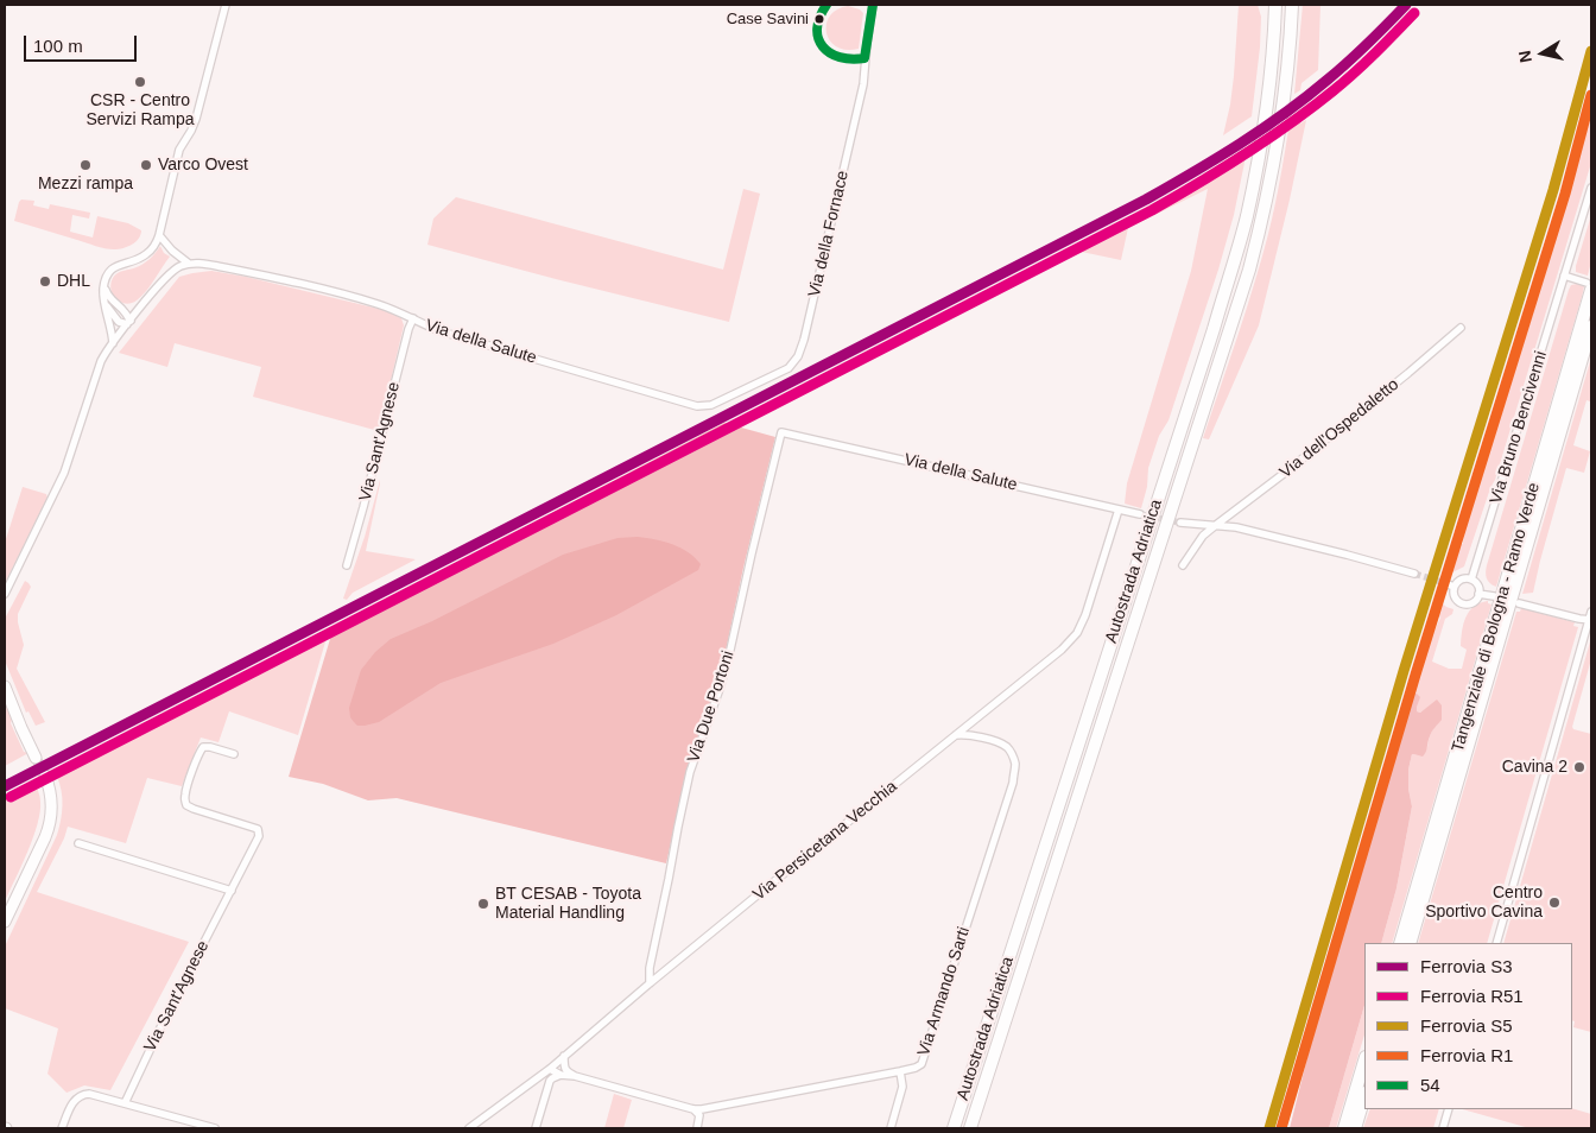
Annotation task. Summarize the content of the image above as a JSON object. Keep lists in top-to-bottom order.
{
  "streets": {
    "highway": ["Autostrada Adriatica", "Tangenziale di Bologna - Ramo Verde"],
    "street": [
      "Via della Fornace",
      "Via della Salute",
      "Via Bruno Bencivenni",
      "Via dell'Ospedaletto",
      "Via Sant'Agnese",
      "Via Due Portoni",
      "Via Persicetana Vecchia",
      "Via Armando Sarti"
    ]
  },
  "crossings": [
    ["Via della Fornace", "Via della Salute"],
    ["Via della Salute", "Via Sant'Agnese"],
    ["Via della Salute", "Via Due Portoni"],
    ["Via della Salute", "Via Persicetana Vecchia"],
    ["Via Due Portoni", "Via Persicetana Vecchia"],
    ["Via Persicetana Vecchia", "Via Armando Sarti"]
  ],
  "places": [
    "Case Savini",
    "CSR - Centro Servizi Rampa",
    "Mezzi rampa",
    "Varco Ovest",
    "DHL",
    "Cavina 2",
    "Centro Sportivo Cavina",
    "BT CESAB - Toyota Material Handling"
  ],
  "lines": [
    "rail line S3",
    "transit line 54",
    "rail line R51",
    "rail line S5",
    "rail line R1"
  ],
  "legend": [
    "Ferrovia S3",
    "Ferrovia R51",
    "Ferrovia S5",
    "Ferrovia R1",
    "54"
  ],
  "scale_bar": "100 m",
  "north": "left"
}
